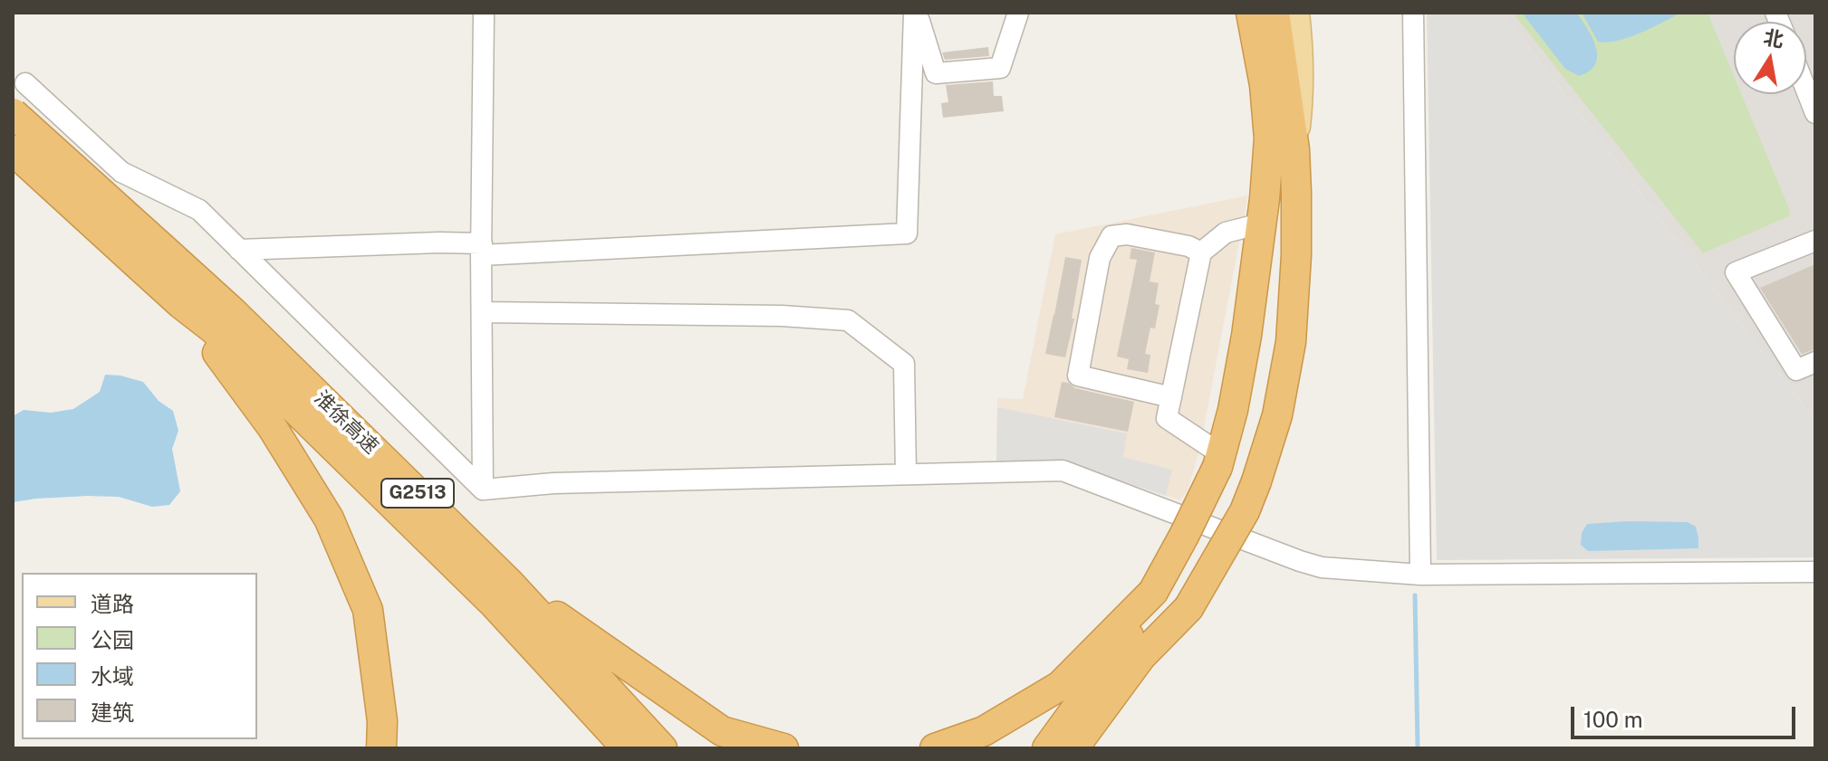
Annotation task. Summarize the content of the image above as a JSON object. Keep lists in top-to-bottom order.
{
  "streets": {
    "highway": ["淮徐高速", "G2513"]
  },
  "legend": [
    "道路",
    "公园",
    "水域",
    "建筑"
  ],
  "scale_bar": "100 m",
  "north": "top"
}
